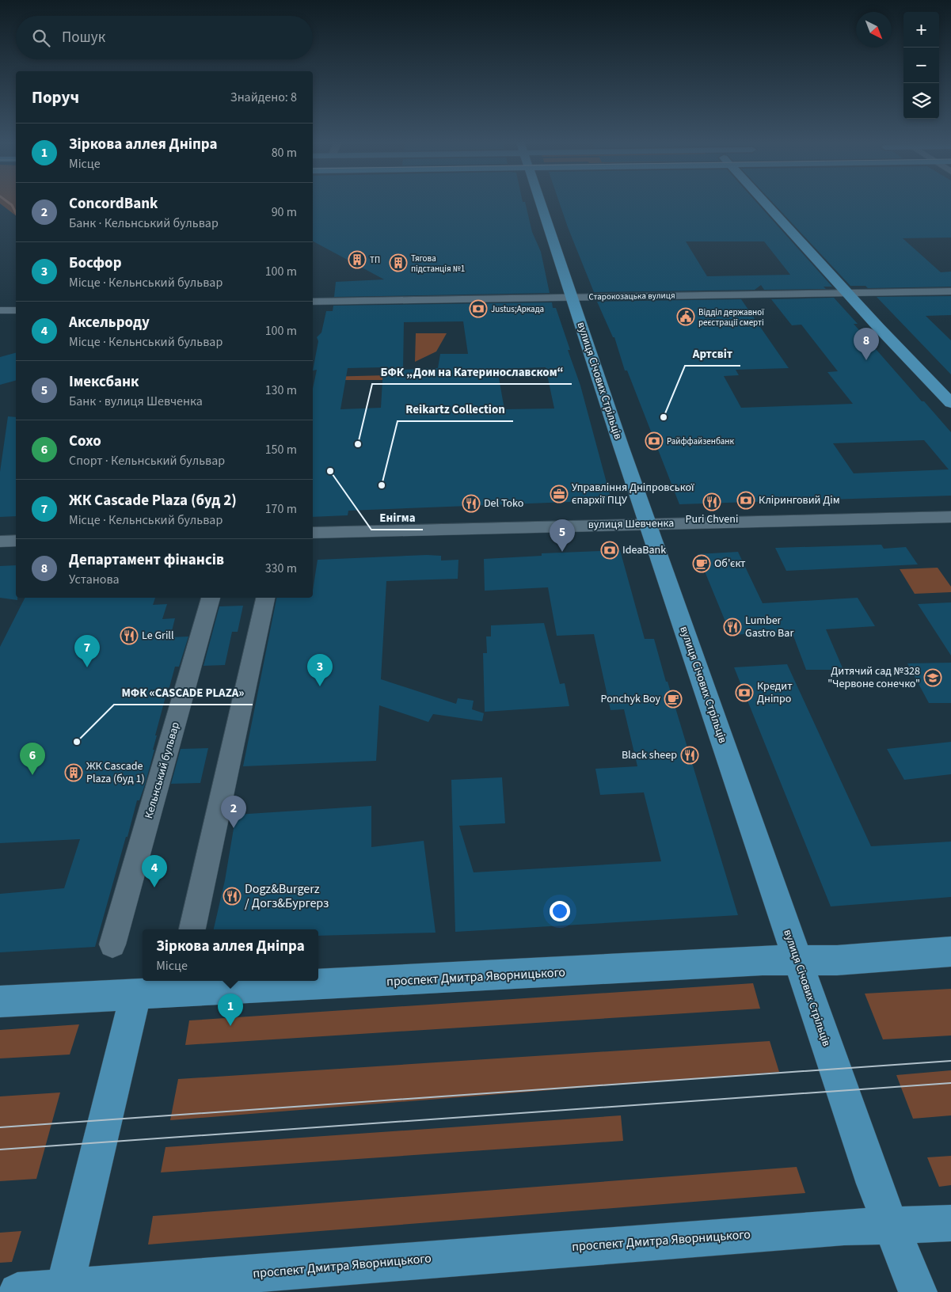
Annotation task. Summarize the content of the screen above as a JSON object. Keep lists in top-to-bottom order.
{
  "streets": {
    "main road": ["вулиця Січових Стрільців", "проспект Дмитра Яворницького"],
    "street": ["Старокозацька вулиця", "вулиця Шевченка", "Кельнський бульвар"]
  },
  "crossings": [
    ["Старокозацька вулиця", "вулиця Січових Стрільців"],
    ["вулиця Січових Стрільців", "вулиця Шевченка"],
    ["вулиця Січових Стрільців", "проспект Дмитра Яворницького"]
  ],
  "places": {
    "building": ["ТП", "Тягова підстанція №1", "ЖК Cascade Plaza (буд 1)"],
    "bank": [
      "Justus;Аркада",
      "Райффайзенбанк",
      "Кліринговий Дім",
      "IdeaBank",
      "Кредит Дніпро"
    ],
    "public building": ["Відділ державної реєстрації смерті"],
    "other": [
      "Артсвіт",
      "БФК „Дом на Катеринославском“",
      "Енігма",
      "Reikartz Collection",
      "МФК «CASCADE PLAZA»"
    ],
    "office": ["Управління Дніпровської єпархії ПЦУ"],
    "restaurant": [
      "Puri Chveni",
      "Del Toko",
      "Lumber Gastro Bar",
      "Le Grill",
      "Black sheep",
      "Dogz&Burgerz / Догз&Бургерз"
    ],
    "cafe": ["Об'єкт", "Ponchyk Boy"],
    "school or university": ["Дитячий сад №328 \"Червоне сонечко\""]
  },
  "north": "bottom right",
  "page": {
    "map_buttons": ["+", "−"],
    "search": "Пошук",
    "heading": ["Поруч", "Знайдено: 8"],
    "list": [
      {
        "mark": "1",
        "name": "Зіркова аллея Дніпра",
        "note": "Місце",
        "value": "80 m"
      },
      {
        "mark": "2",
        "name": "ConcordBank",
        "note": "Банк · Кельнський бульвар",
        "value": "90 m"
      },
      {
        "mark": "3",
        "name": "Босфор",
        "note": "Місце · Кельнський бульвар",
        "value": "100 m"
      },
      {
        "mark": "4",
        "name": "Аксельроду",
        "note": "Місце · Кельнський бульвар",
        "value": "100 m"
      },
      {
        "mark": "5",
        "name": "Імексбанк",
        "note": "Банк · вулиця Шевченка",
        "value": "130 m"
      },
      {
        "mark": "6",
        "name": "Сохо",
        "note": "Спорт · Кельнський бульвар",
        "value": "150 m"
      },
      {
        "mark": "7",
        "name": "ЖК Cascade Plaza (буд 2)",
        "note": "Місце · Кельнський бульвар",
        "value": "170 m"
      },
      {
        "mark": "8",
        "name": "Департамент фінансів",
        "note": "Установа",
        "value": "330 m"
      }
    ],
    "pins": [
      "8",
      "5",
      "7",
      "3",
      "6",
      "2",
      "4",
      "1"
    ],
    "popup": ["Зіркова аллея Дніпра", "Місце"]
  }
}
